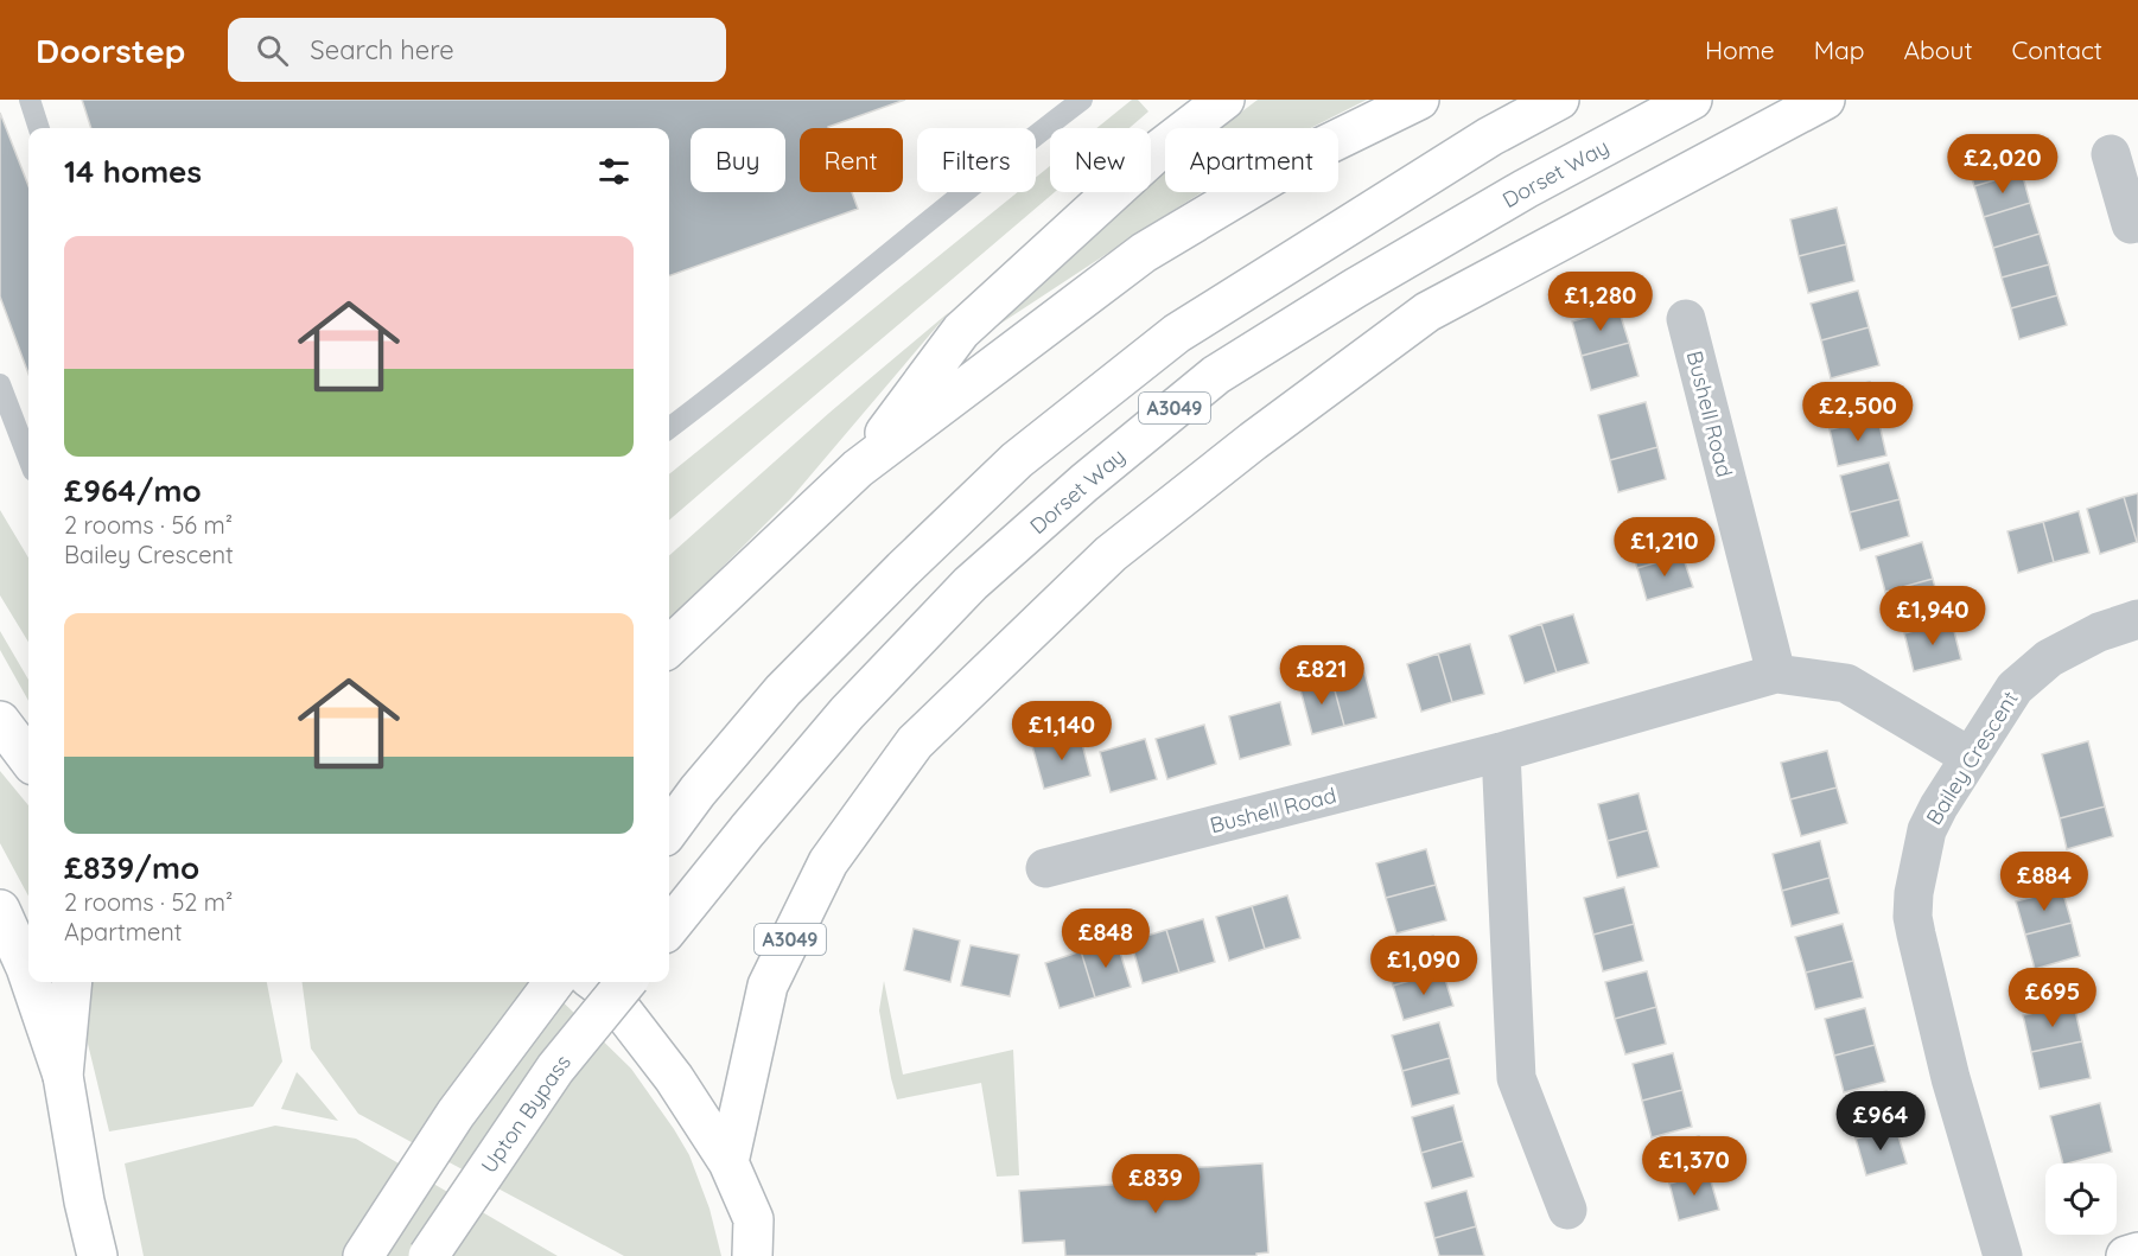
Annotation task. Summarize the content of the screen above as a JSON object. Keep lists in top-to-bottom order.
{
  "streets": {
    "main road": ["Dorset Way", "A3049", "Upton Bypass"],
    "street": ["Bushell Road", "Bailey Crescent"]
  },
  "crossings": [
    ["Bushell Road", "Bailey Crescent"]
  ],
  "page": {
    "header": "Doorstep",
    "search": "Search here",
    "nav": [
      "Home",
      "Map",
      "About",
      "Contact"
    ],
    "chip": [
      "Buy",
      "Rent",
      "Filters",
      "New",
      "Apartment"
    ],
    "heading": "14 homes",
    "price": [
      "£2,020",
      "£1,280",
      "£2,500",
      "£1,210",
      "£1,940",
      "£821",
      "£1,140",
      "£884",
      "£848",
      "£1,090",
      "£695",
      "£964",
      "£1,370",
      "£839"
    ],
    "list": [
      {
        "name": "£964/mo",
        "note": "2 rooms · 56 m² · Bailey Crescent"
      },
      {
        "name": "£839/mo",
        "note": "2 rooms · 52 m² · Apartment"
      }
    ]
  }
}
